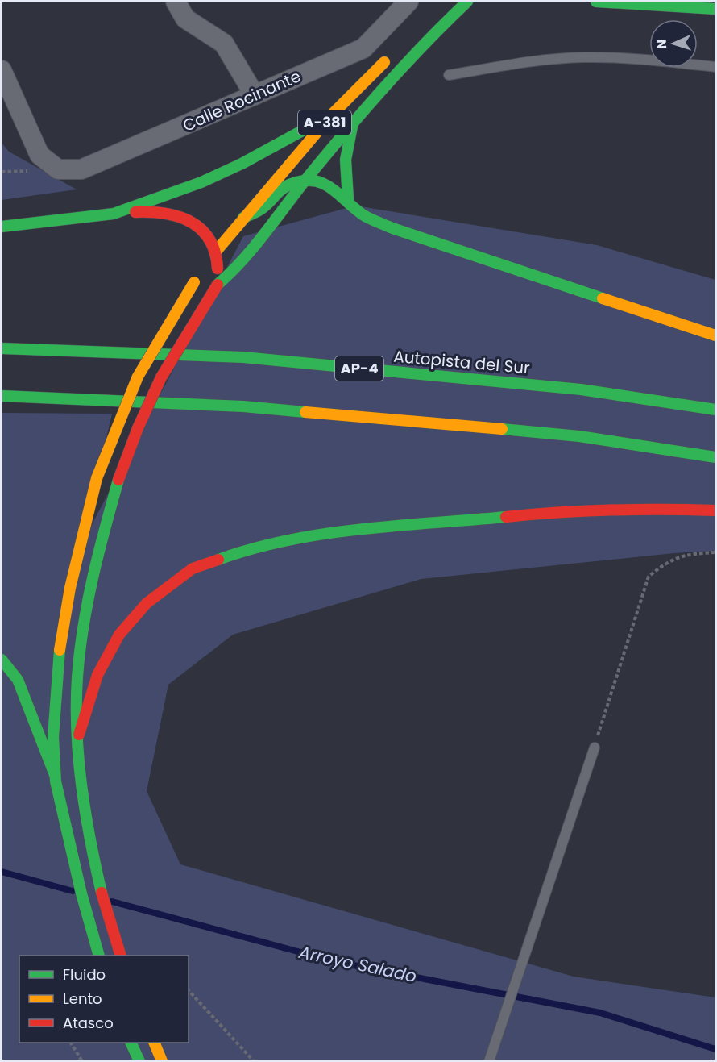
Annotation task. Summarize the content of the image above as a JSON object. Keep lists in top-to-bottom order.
{
  "streets": {
    "main road": ["A-381", "Autopista del Sur", "AP-4"],
    "street": ["Calle Rocinante"]
  },
  "water": ["Arroyo Salado"],
  "legend": ["Fluido", "Lento", "Atasco"],
  "north": "left"
}
